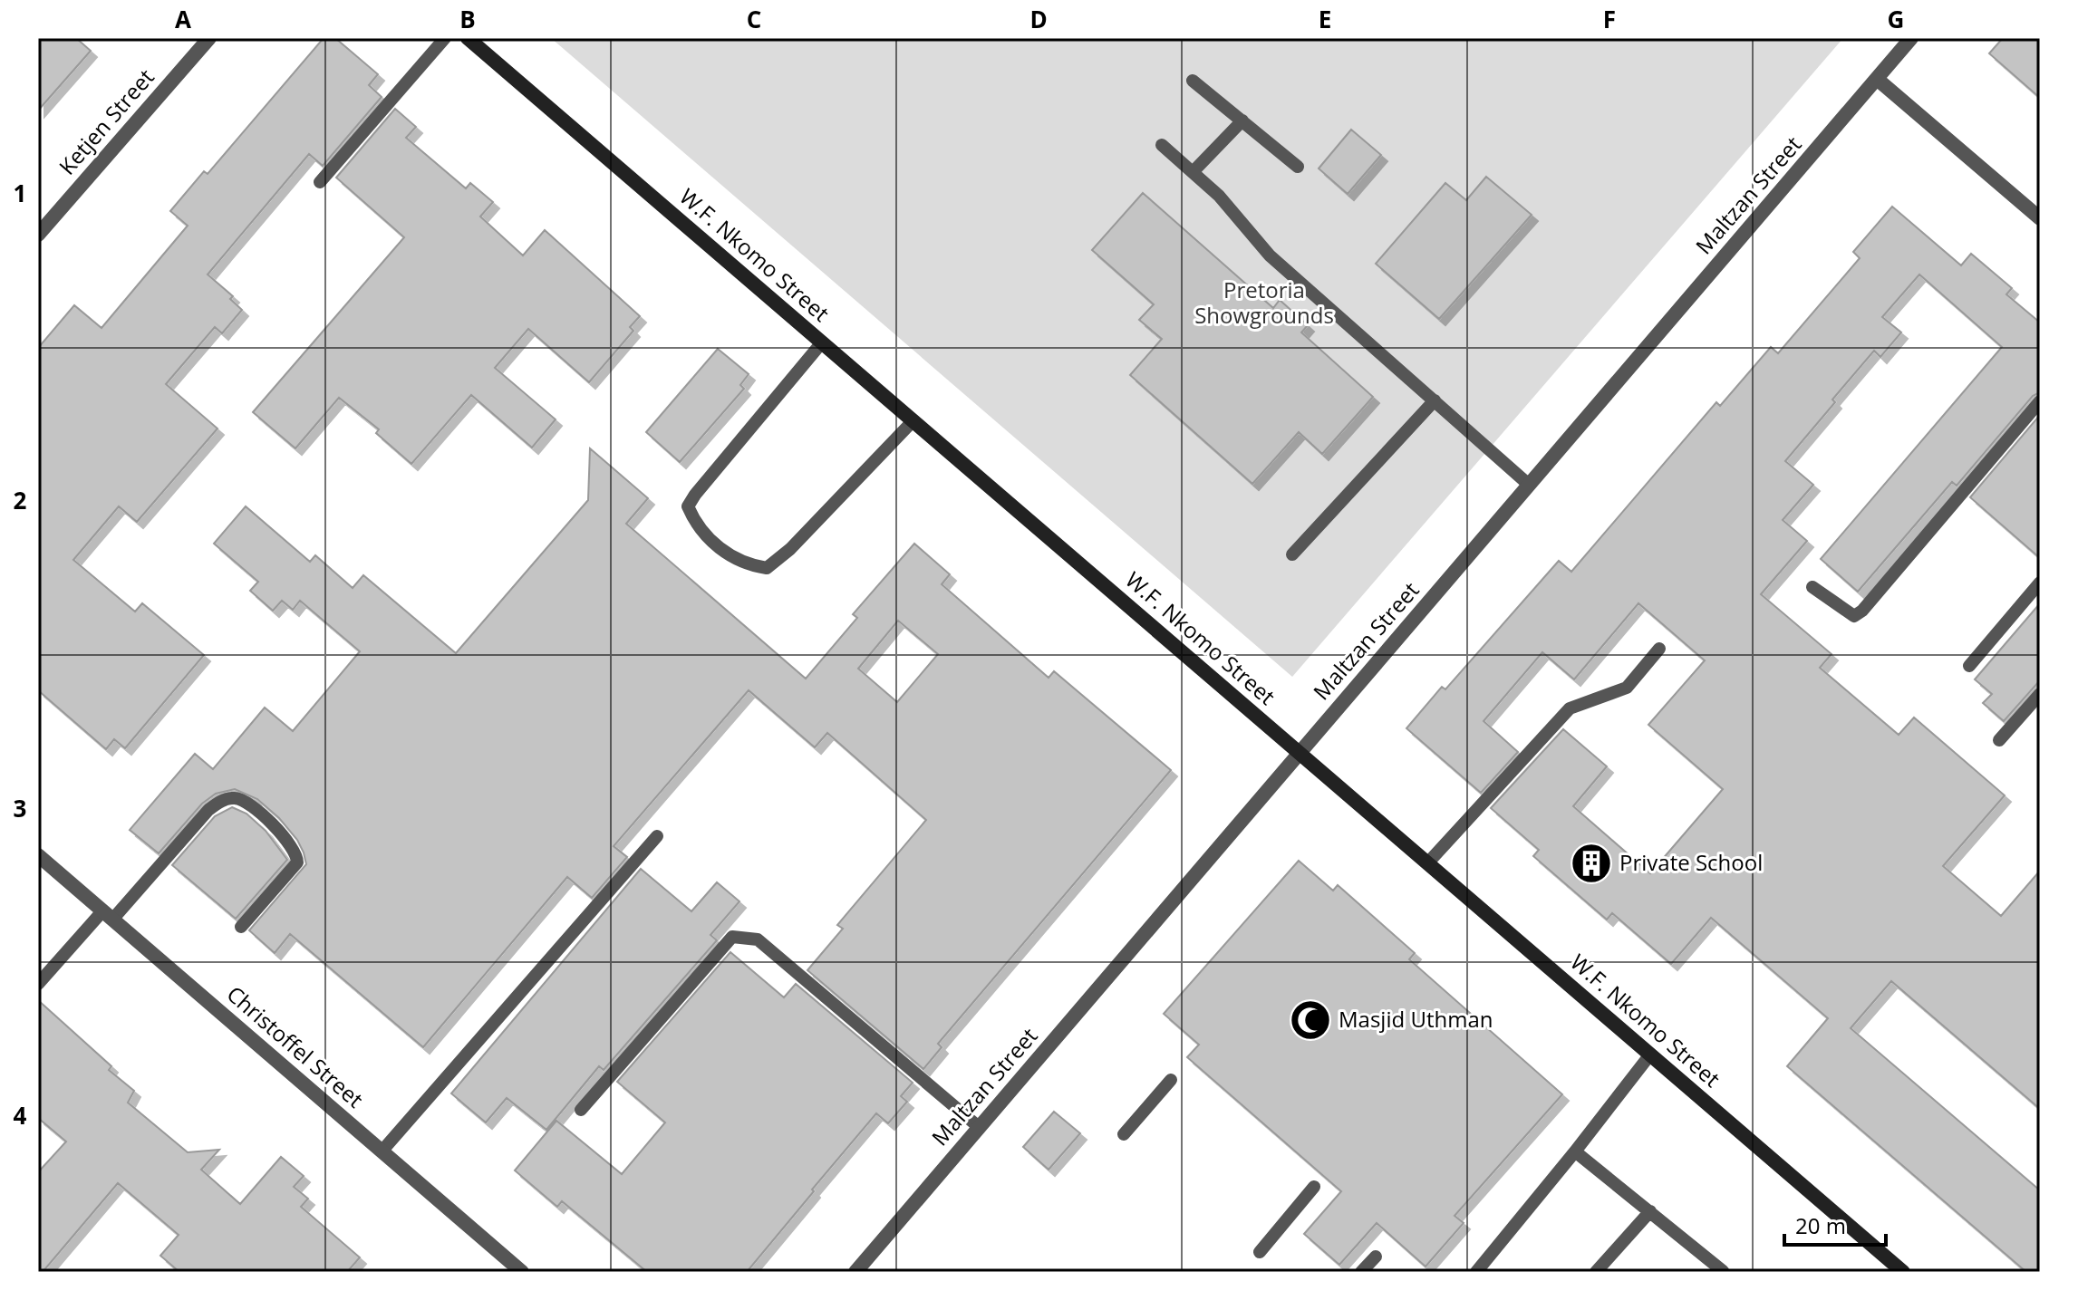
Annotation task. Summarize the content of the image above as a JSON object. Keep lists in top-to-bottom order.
{
  "streets": {
    "main road": ["W.F. Nkomo Street"],
    "street": ["Ketjen Street", "Maltzan Street", "Christoffel Street"]
  },
  "crossings": [
    ["Maltzan Street", "W.F. Nkomo Street"]
  ],
  "parks": ["Pretoria Showgrounds"],
  "places": {
    "building": ["Private School"],
    "mosque": ["Masjid Uthman"]
  },
  "scale_bar": "20 m",
  "grid": {
    "columns": [
      "A",
      "B",
      "C",
      "D",
      "E",
      "F",
      "G"
    ],
    "rows": [
      "1",
      "2",
      "3",
      "4"
    ]
  }
}
